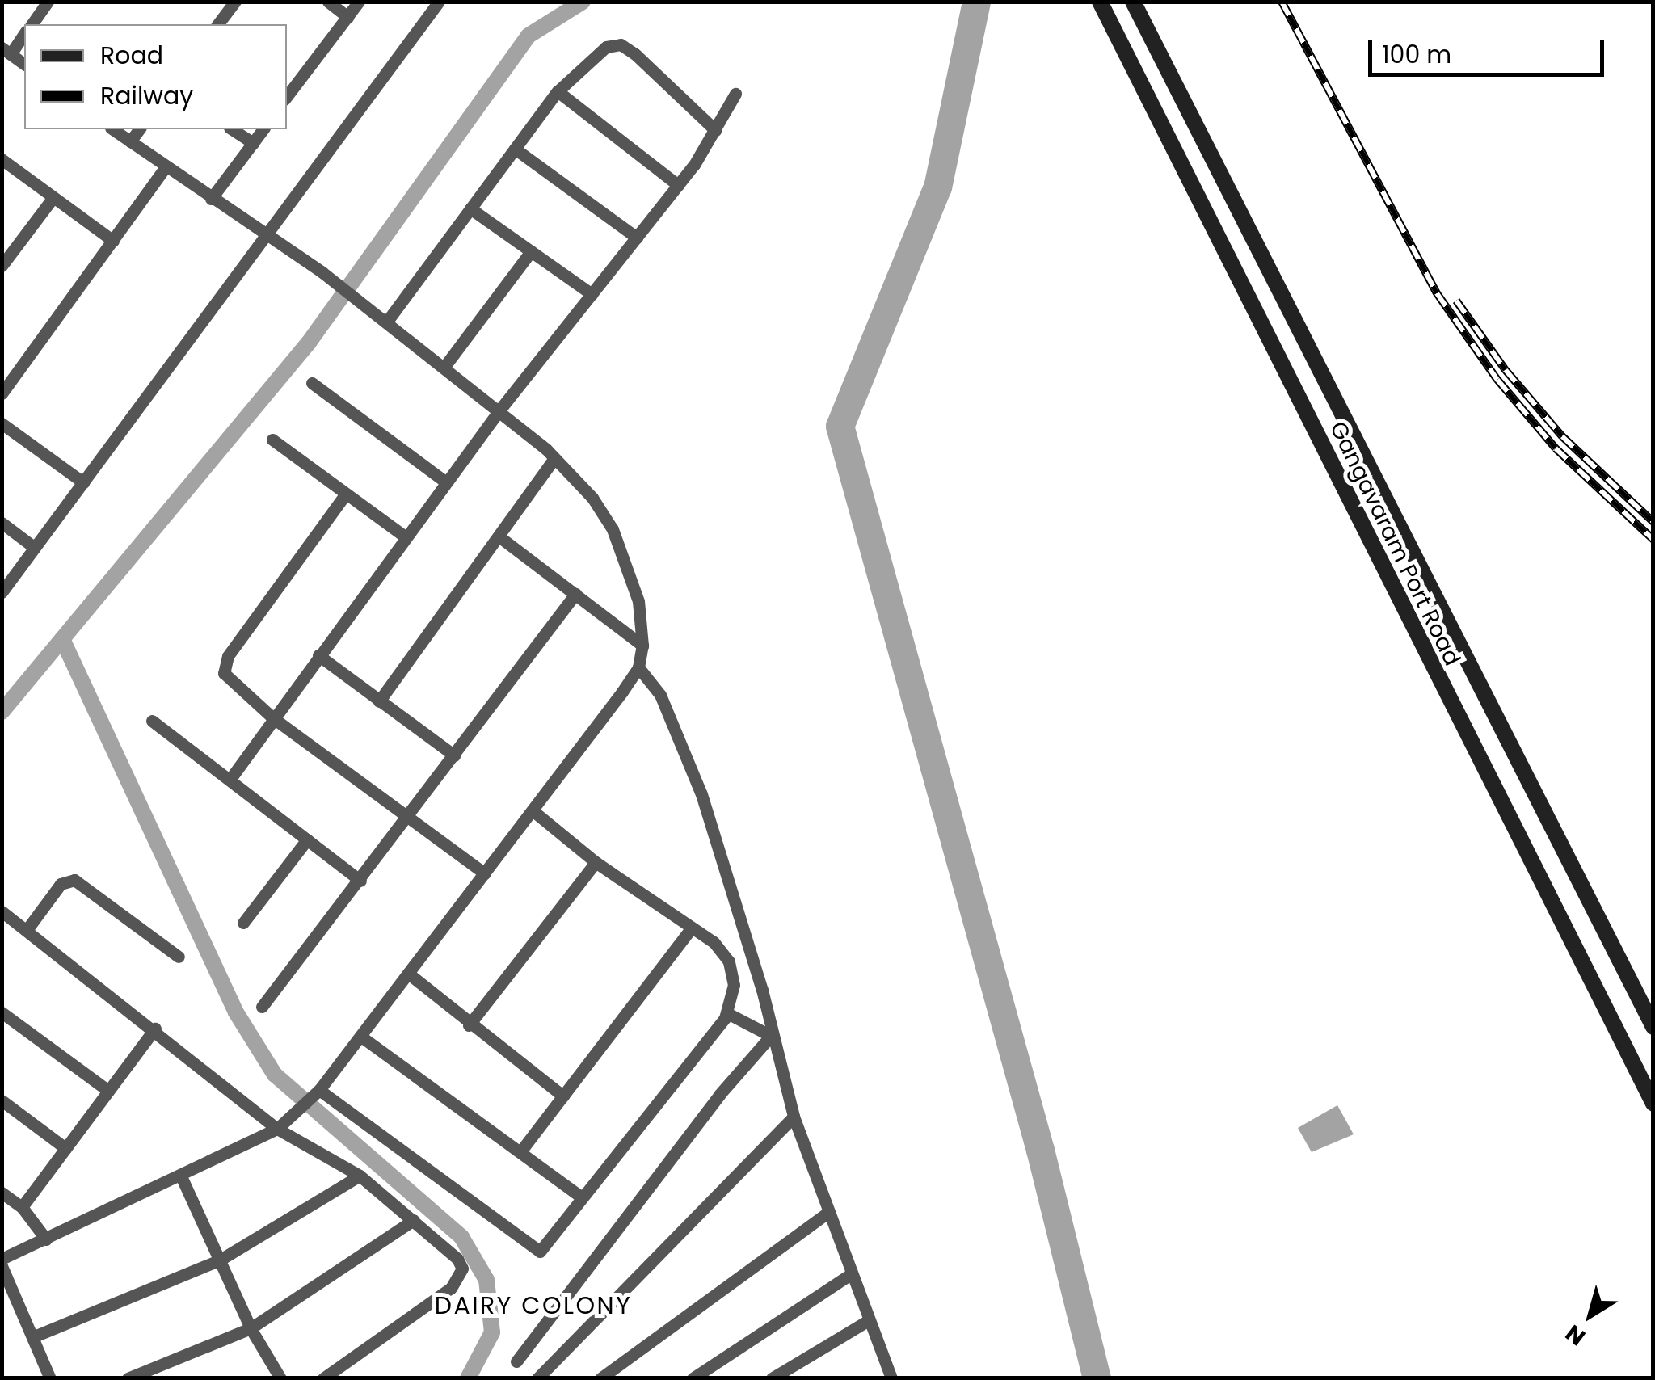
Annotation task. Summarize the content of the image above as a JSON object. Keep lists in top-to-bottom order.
{
  "streets": {
    "street": ["Gangavaram Port Road"]
  },
  "districts": ["DAIRY COLONY"],
  "legend": ["Road", "Railway"],
  "scale_bar": "100 m",
  "north": "bottom left"
}
